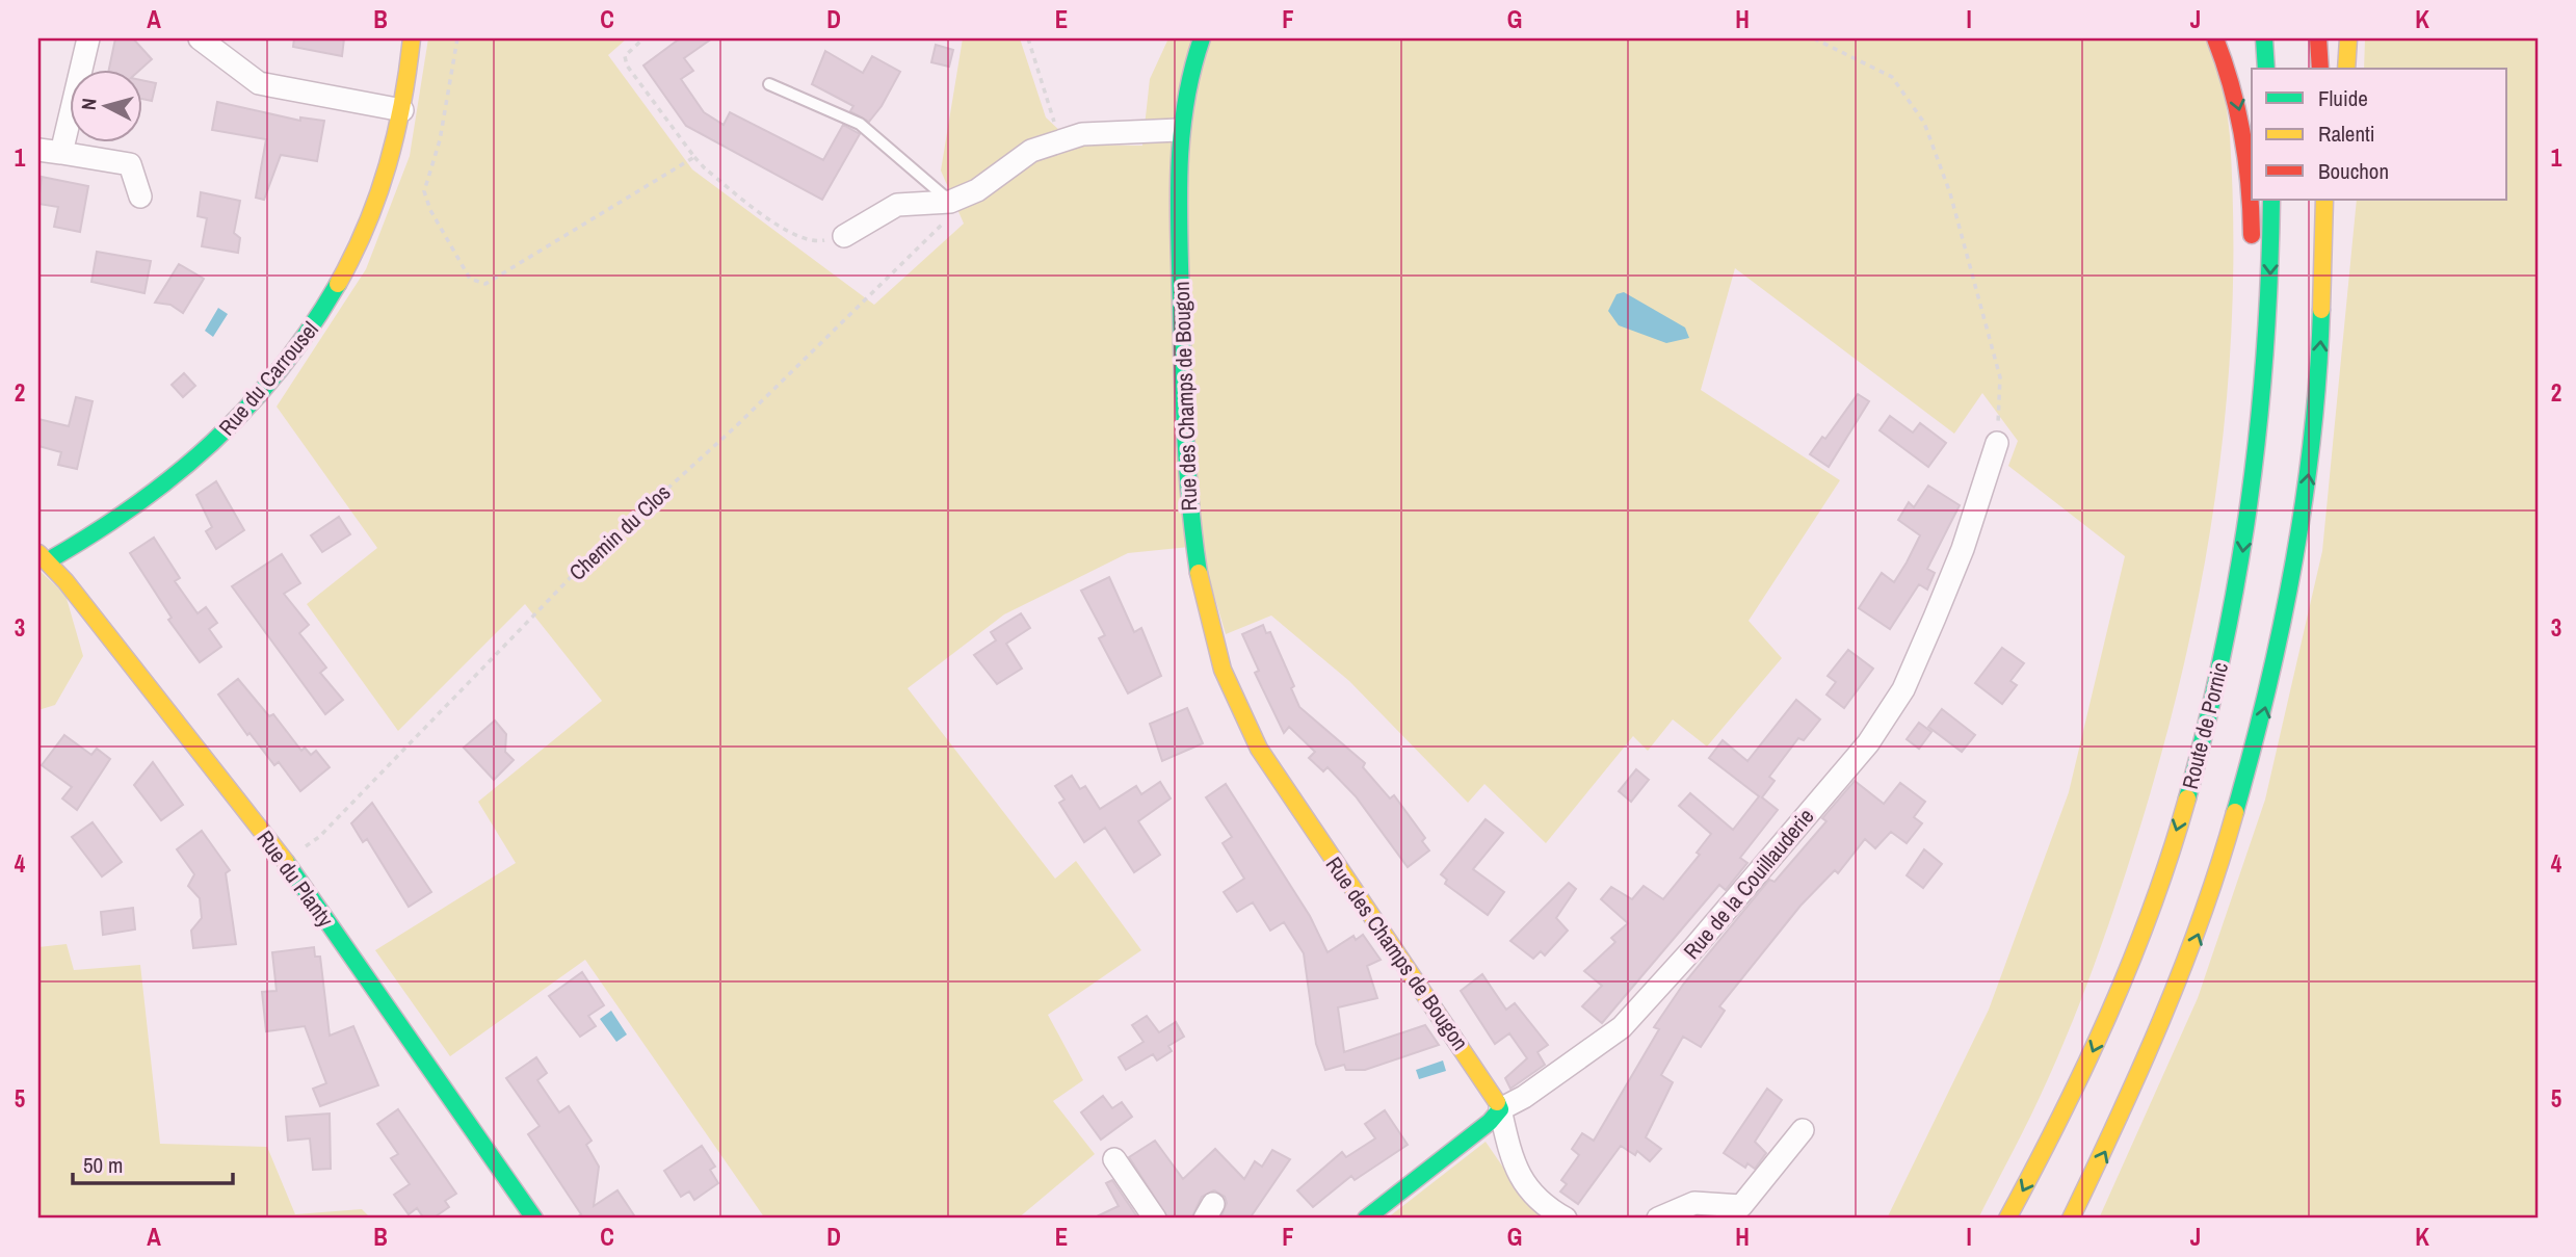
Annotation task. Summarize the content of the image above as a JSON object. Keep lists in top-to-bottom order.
{
  "streets": {
    "main road": [
      "Rue du Carrousel",
      "Rue des Champs de Bougon",
      "Route de Pornic",
      "Rue du Planty",
      "Rue de la Couillauderie"
    ],
    "path": ["Chemin du Clos"]
  },
  "crossings": [
    ["Rue du Carrousel", "Rue du Planty"],
    ["Rue des Champs de Bougon", "Rue de la Couillauderie"],
    ["Chemin du Clos", "Rue du Planty"]
  ],
  "legend": ["Fluide", "Ralenti", "Bouchon"],
  "scale_bar": "50 m",
  "north": "left",
  "grid": {
    "columns": [
      "A",
      "B",
      "C",
      "D",
      "E",
      "F",
      "G",
      "H",
      "I",
      "J",
      "K"
    ],
    "rows": [
      "1",
      "2",
      "3",
      "4",
      "5"
    ]
  }
}
